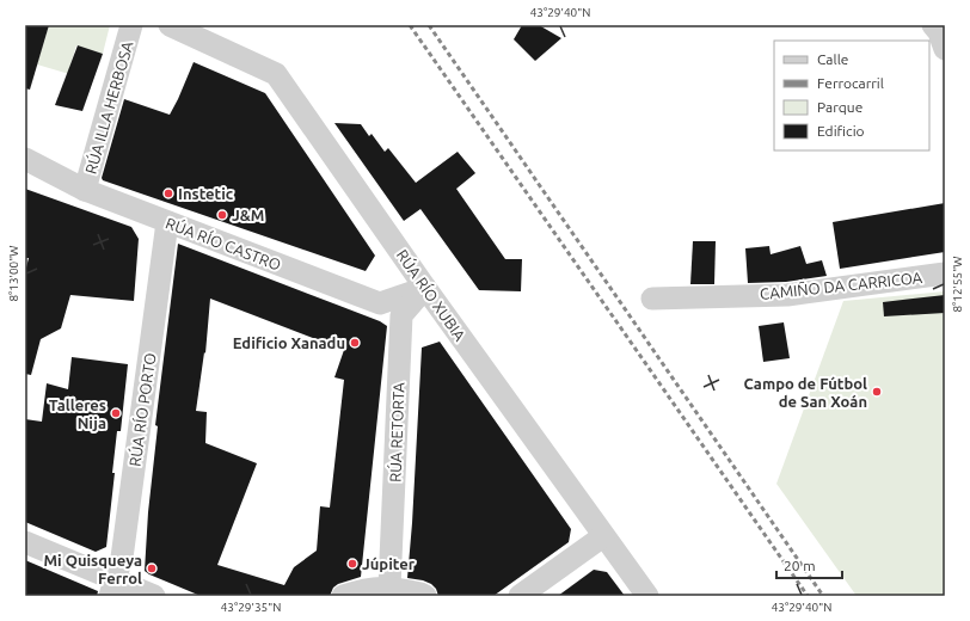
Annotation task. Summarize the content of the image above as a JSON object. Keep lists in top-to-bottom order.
{
  "streets": {
    "street": [
      "RÚA ILLA HERBOSA",
      "RÚA RÍO CASTRO",
      "CAMIÑO DA CARRICOA",
      "RÚA RÍO XUBIA",
      "RÚA RÍO PORTO",
      "RÚA RETORTA"
    ]
  },
  "crossings": [
    ["RÚA ILLA HERBOSA", "RÚA RÍO CASTRO"],
    ["RÚA RÍO CASTRO", "RÚA RÍO XUBIA"],
    ["RÚA RÍO CASTRO", "RÚA RÍO PORTO"],
    ["RÚA RÍO CASTRO", "RÚA RETORTA"],
    ["RÚA RÍO XUBIA", "RÚA RETORTA"]
  ],
  "places": [
    "Instetic",
    "J&M",
    "Edificio Xanadu",
    "Campo de Fútbol de San Xoán",
    "Talleres Nija",
    "Júpiter",
    "Mi Quisqueya Ferrol"
  ],
  "legend": [
    "Calle",
    "Ferrocarril",
    "Parque",
    "Edificio"
  ],
  "scale_bar": "20 m",
  "coordinates": [
    "43°29'40\"N",
    "8°13'00\"W",
    "8°12'55\"W",
    "43°29'35\"N"
  ]
}
